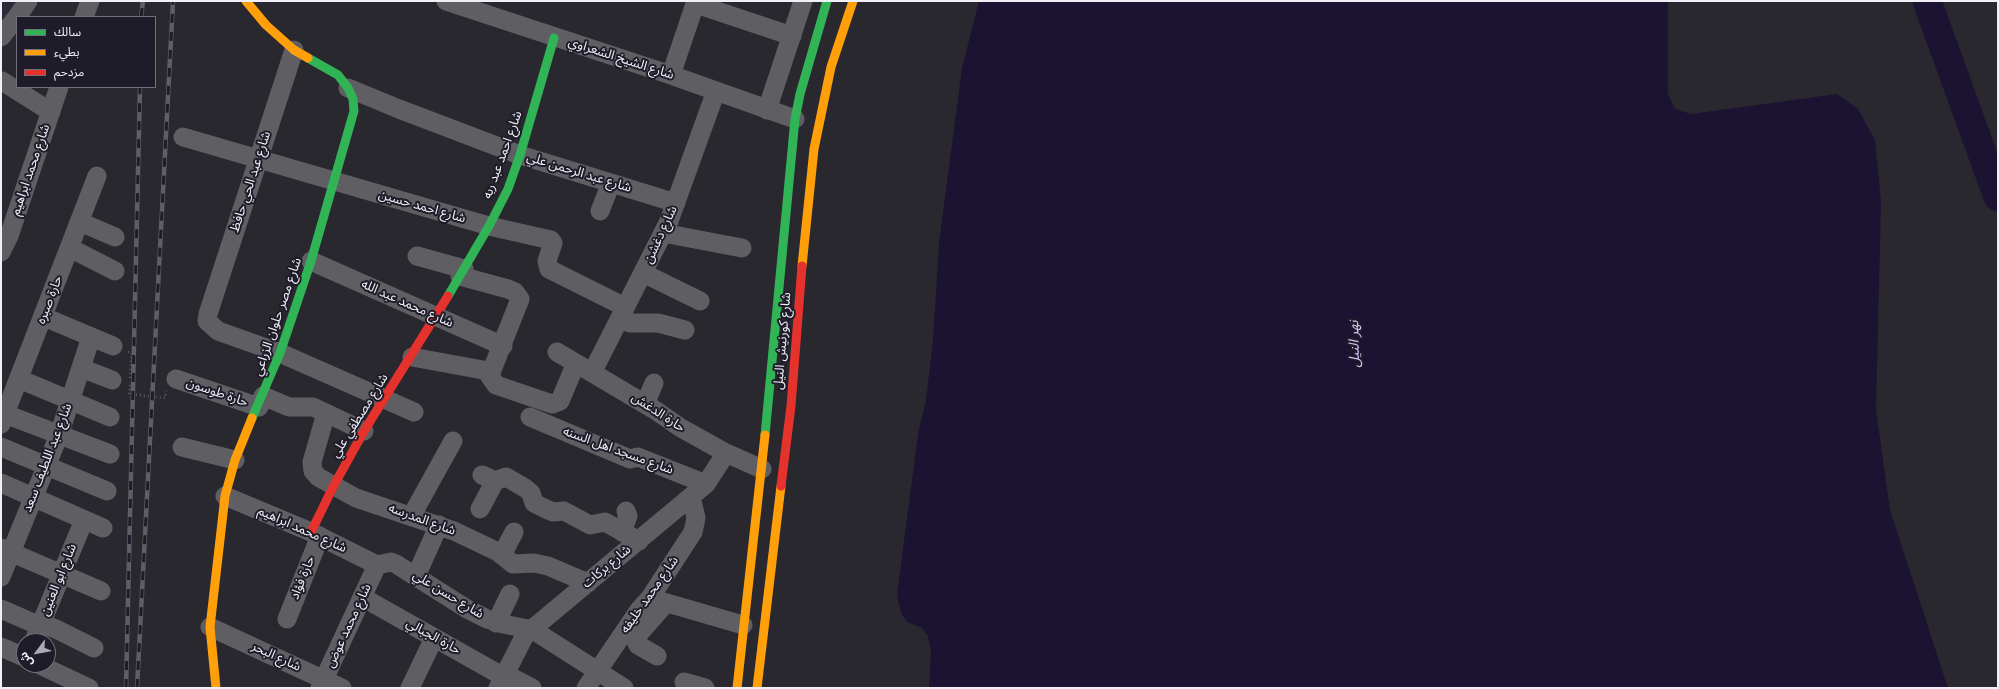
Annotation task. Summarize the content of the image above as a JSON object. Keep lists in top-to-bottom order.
{
  "streets": {
    "main road": [
      "شارع احمد عبد ربه",
      "شارع مصر حلوان الزراعي",
      "شارع كورنيش النيل",
      "شارع مصطفي علي"
    ],
    "street": [
      "شارع الشيخ الشعراوي",
      "شارع محمد ابراهيم",
      "شارع عبد الرحمن علي",
      "شارع عبد الحي حافظ",
      "شارع احمد حسين",
      "شارع دغشن",
      "حارة صبره",
      "شارع محمد عبد الله",
      "حارة طوسون",
      "حارة الدغش",
      "شارع مسجد اهل السنه",
      "شارع عبد اللطيف سعد",
      "شارع المدرسه",
      "شارع بركات",
      "حارة فؤاد",
      "شارع ابو العنين",
      "شارع حسن علي",
      "شارع محمد خليفه",
      "شارع محمد عوض",
      "حارة الجبالي",
      "شارع البحر"
    ]
  },
  "crossings": [
    ["شارع الشيخ الشعراوي", "شارع احمد عبد ربه"],
    ["شارع الشيخ الشعراوي", "شارع دغشن"],
    ["شارع الشيخ الشعراوي", "شارع كورنيش النيل"],
    ["شارع احمد عبد ربه", "شارع عبد الرحمن علي"],
    ["شارع احمد عبد ربه", "شارع احمد حسين"],
    ["شارع احمد عبد ربه", "شارع محمد عبد الله"],
    ["شارع احمد عبد ربه", "شارع مصطفي علي"],
    ["شارع محمد ابراهيم", "شارع مصر حلوان الزراعي"],
    ["شارع محمد ابراهيم", "شارع مصطفي علي"],
    ["شارع محمد ابراهيم", "حارة فؤاد"],
    ["شارع محمد ابراهيم", "شارع حسن علي"],
    ["شارع محمد ابراهيم", "شارع محمد عوض"],
    ["شارع عبد الرحمن علي", "شارع دغشن"],
    ["شارع عبد الرحمن علي", "شارع مصر حلوان الزراعي"],
    ["شارع عبد الحي حافظ", "شارع احمد حسين"],
    ["شارع عبد الحي حافظ", "شارع مصر حلوان الزراعي"],
    ["شارع احمد حسين", "شارع دغشن"],
    ["شارع احمد حسين", "شارع مصر حلوان الزراعي"],
    ["شارع دغشن", "حارة الدغش"],
    ["شارع محمد عبد الله", "شارع مصر حلوان الزراعي"],
    ["شارع محمد عبد الله", "شارع مصطفي علي"],
    ["شارع مصر حلوان الزراعي", "حارة طوسون"],
    ["شارع مصر حلوان الزراعي", "شارع البحر"],
    ["شارع كورنيش النيل", "حارة الدغش"],
    ["حارة طوسون", "شارع مصطفي علي"],
    ["حارة طوسون", "شارع المدرسه"],
    ["حارة الدغش", "شارع بركات"],
    ["شارع مصطفي علي", "شارع المدرسه"],
    ["شارع مصطفي علي", "حارة فؤاد"],
    ["شارع مسجد اهل السنه", "شارع بركات"],
    ["شارع المدرسه", "شارع بركات"],
    ["شارع بركات", "شارع حسن علي"],
    ["شارع بركات", "شارع محمد خليفه"],
    ["شارع بركات", "حارة الجبالي"],
    ["شارع حسن علي", "شارع محمد خليفه"],
    ["شارع حسن علي", "شارع محمد عوض"],
    ["شارع محمد عوض", "حارة الجبالي"],
    ["شارع محمد عوض", "شارع البحر"]
  ],
  "water": ["نهر النيل"],
  "legend": ["سالك", "بطيء", "مزدحم"],
  "north": "bottom left"
}
